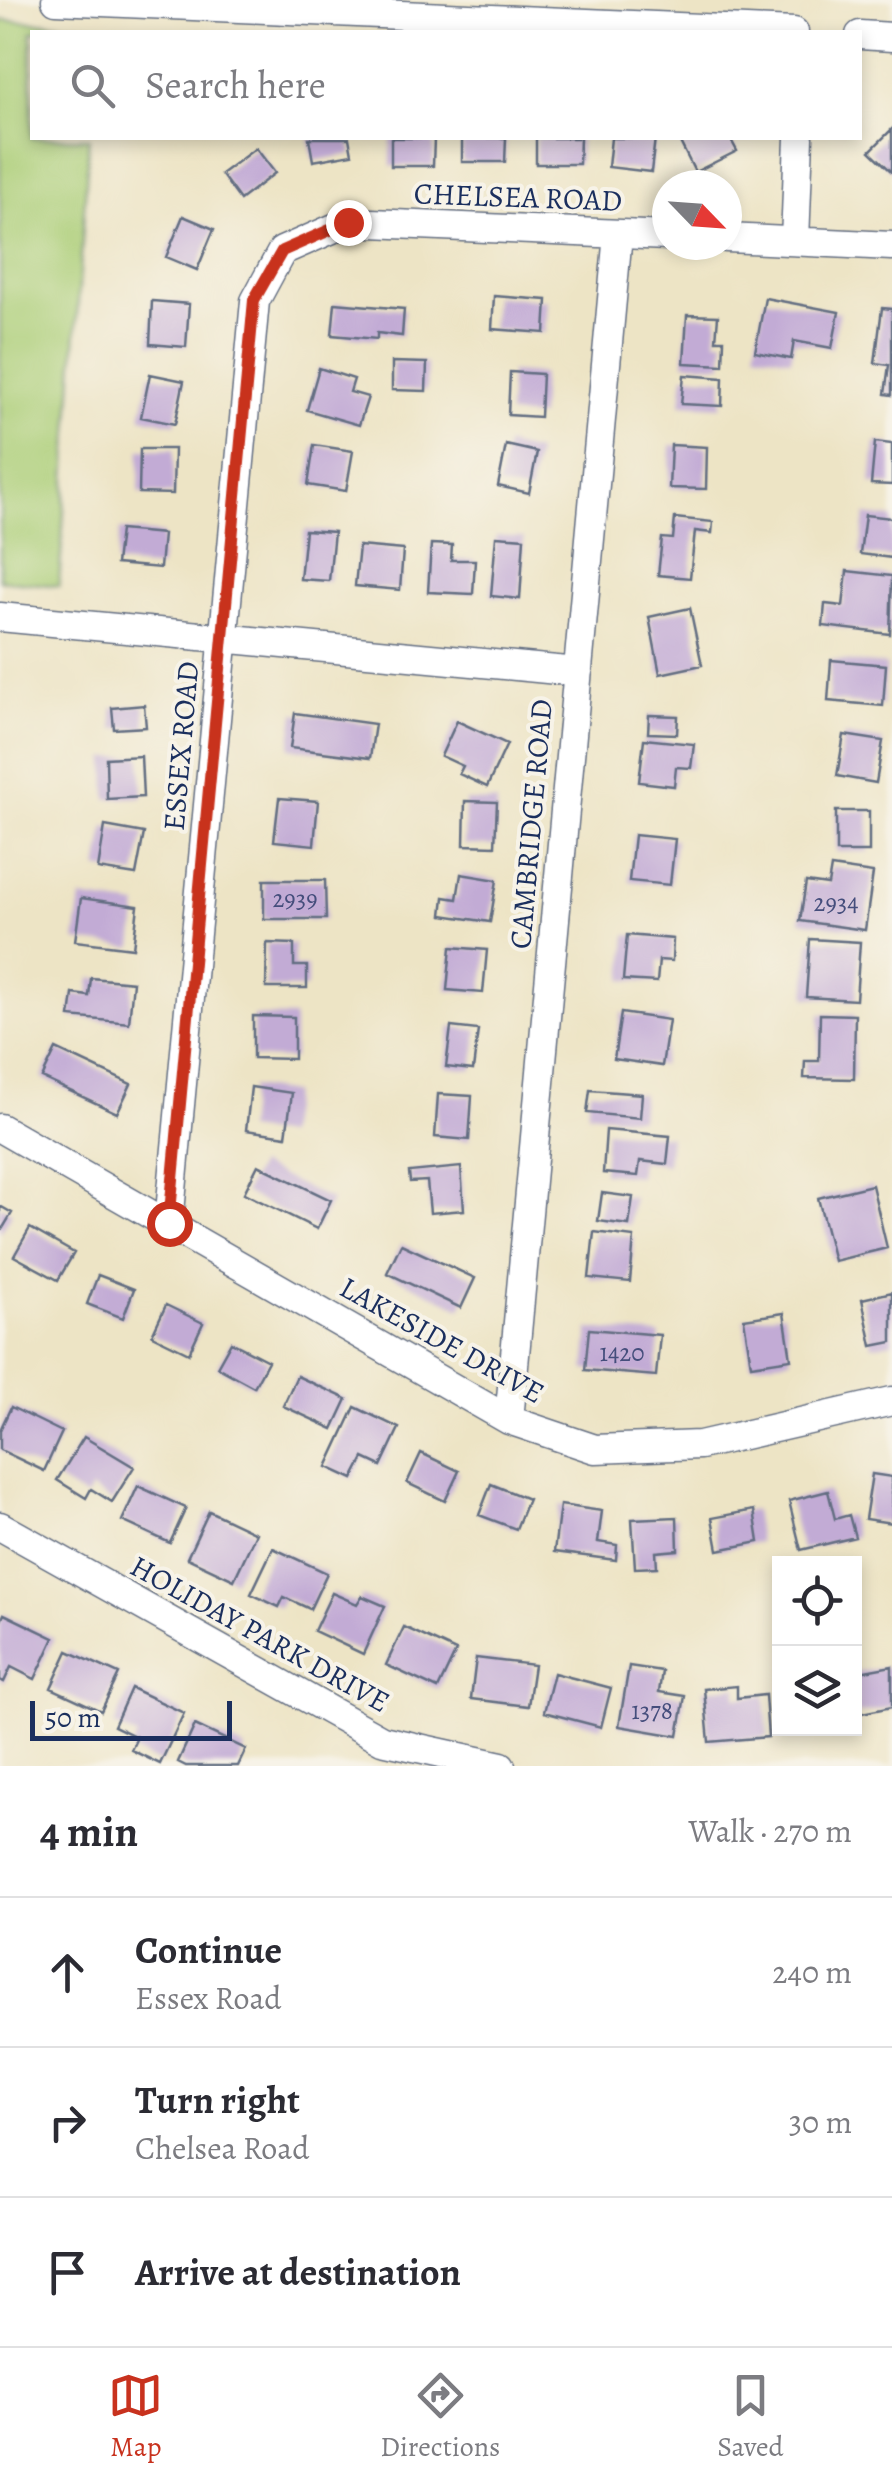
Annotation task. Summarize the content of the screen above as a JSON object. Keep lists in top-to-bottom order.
{
  "streets": {
    "street": [
      "CHELSEA ROAD",
      "ESSEX ROAD",
      "CAMBRIDGE ROAD",
      "LAKESIDE DRIVE",
      "HOLIDAY PARK DRIVE"
    ]
  },
  "crossings": [
    ["CHELSEA ROAD", "ESSEX ROAD"],
    ["CHELSEA ROAD", "CAMBRIDGE ROAD"],
    ["ESSEX ROAD", "LAKESIDE DRIVE"],
    ["CAMBRIDGE ROAD", "LAKESIDE DRIVE"]
  ],
  "house_numbers": [
    "2939",
    "2934",
    "1420",
    "1378"
  ],
  "scale_bar": "50 m",
  "north": "bottom right",
  "page": {
    "search": "Search here",
    "scale": "50 m",
    "heading": ["4 min", "Walk · 270 m"],
    "list": [
      ["Continue", "Essex Road", "240 m"],
      ["Turn right", "Chelsea Road", "30 m"],
      "Arrive at destination"
    ],
    "nav": ["Map", "Directions", "Saved"]
  }
}
